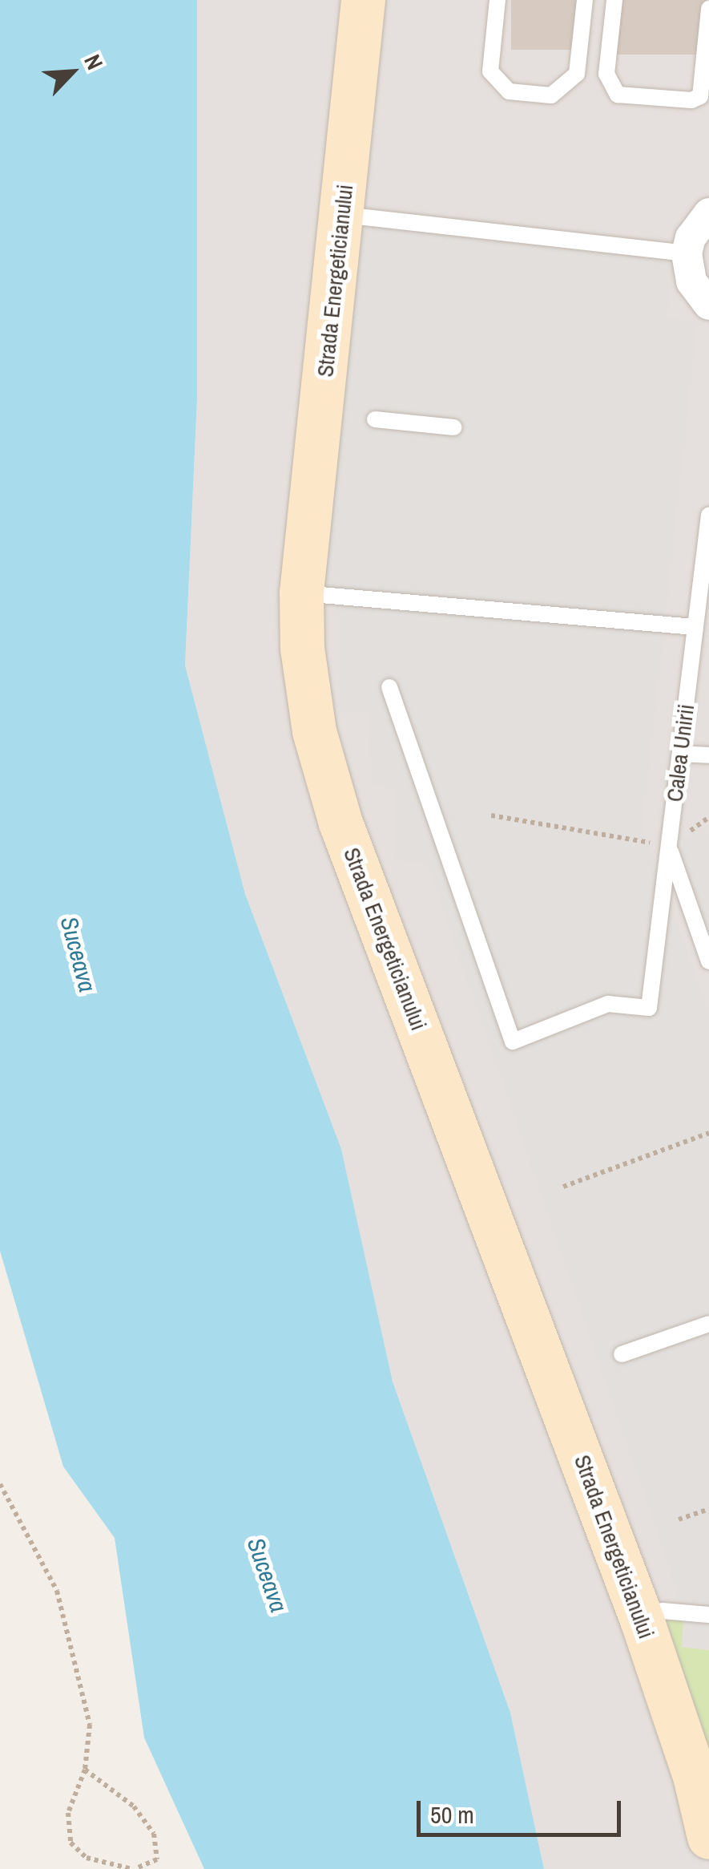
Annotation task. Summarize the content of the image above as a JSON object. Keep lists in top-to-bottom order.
{
  "streets": {
    "street": ["Strada Energeticianului"],
    "lane": ["Calea Unirii"]
  },
  "water": ["Suceava"],
  "scale_bar": "50 m",
  "north": "top right"
}
